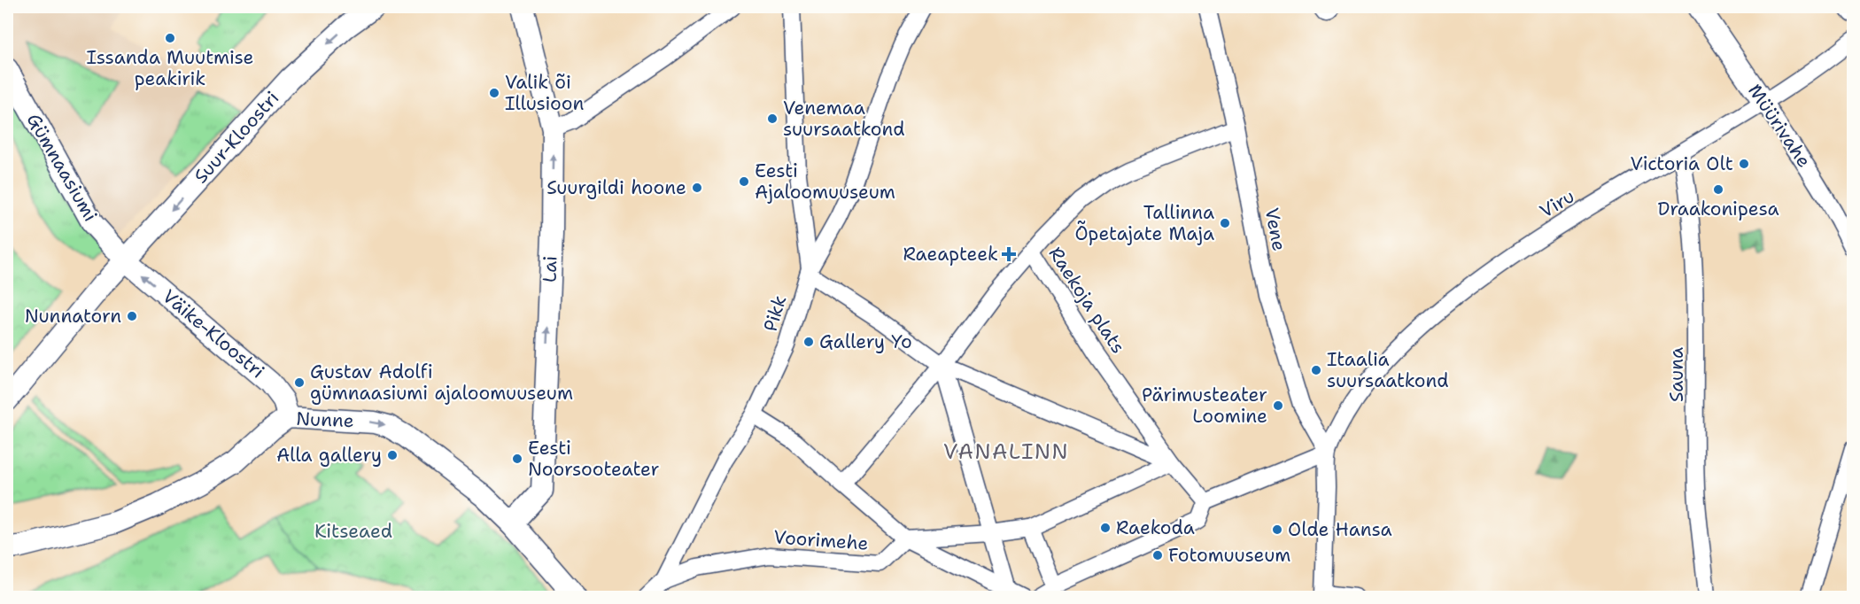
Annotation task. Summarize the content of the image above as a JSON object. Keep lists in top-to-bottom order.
{
  "streets": {
    "street": [
      "Müürivahe",
      "Suur-Kloostri",
      "Gümnaasiumi",
      "Viru",
      "Vene",
      "Lai",
      "Raekoja plats",
      "Pikk",
      "Väike-Kloostri",
      "Sauna",
      "Nunne",
      "Voorimehe"
    ]
  },
  "crossings": [
    ["Müürivahe", "Viru"],
    ["Suur-Kloostri", "Gümnaasiumi"],
    ["Suur-Kloostri", "Väike-Kloostri"],
    ["Gümnaasiumi", "Väike-Kloostri"],
    ["Viru", "Vene"],
    ["Viru", "Sauna"],
    ["Lai", "Nunne"],
    ["Pikk", "Voorimehe"],
    ["Väike-Kloostri", "Nunne"]
  ],
  "one_way": [
    "Suur-Kloostri",
    "Lai",
    "Väike-Kloostri",
    "Nunne"
  ],
  "districts": ["VANALINN"],
  "parks": ["Kitseaed"],
  "places": {
    "other": [
      "Issanda Muutmise peakirik",
      "Valik õi Illusioon",
      "Venemaa suursaatkond",
      "Victoria Olt",
      "Eesti Ajaloomuuseum",
      "Suurgildi hoone",
      "Draakonipesa",
      "Tallinna Õpetajate Maja",
      "Nunnatorn",
      "Gallery Yo",
      "Itaalia suursaatkond",
      "Gustav Adolfi gümnaasiumi ajaloomuuseum",
      "Pärimusteater Loomine",
      "Alla gallery",
      "Eesti Noorsooteater",
      "Raekoda",
      "Olde Hansa",
      "Fotomuuseum"
    ],
    "health": ["Raeapteek"]
  }
}
